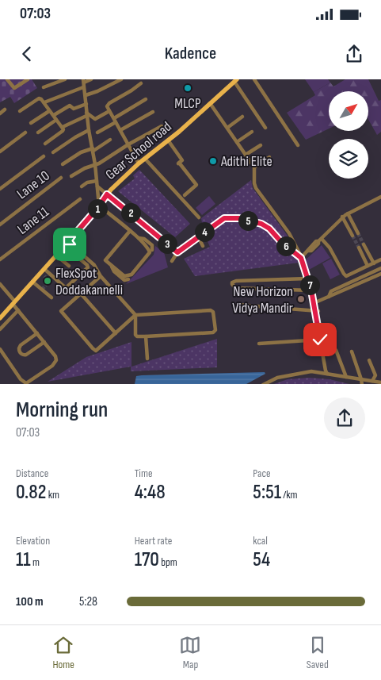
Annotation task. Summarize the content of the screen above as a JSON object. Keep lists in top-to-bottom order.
{
  "streets": {
    "main road": ["Gear School road"],
    "street": ["Lane 10", "Lane 11"]
  },
  "places": [
    "MLCP",
    "Adithi Elite",
    "FlexSpot Doddakannelli",
    "New Horizon Vidya Mandir"
  ],
  "north": "top right",
  "page": {
    "status": "07:03",
    "header": "Kadence",
    "pins": [
      "1",
      "2",
      "5",
      "4",
      "3",
      "6",
      "7"
    ],
    "heading": ["Morning run", "07:03"],
    "stats": [
      ["Distance", "0.82 km"],
      ["Time", "4:48"],
      ["Pace", "5:51 /km"],
      ["Elevation", "11 m"],
      ["Heart rate", "170 bpm"],
      ["kcal", "54"]
    ],
    "list": [
      {
        "name": "100 m",
        "note": "5:28"
      }
    ],
    "tabs": ["Home", "Map", "Saved"]
  }
}
